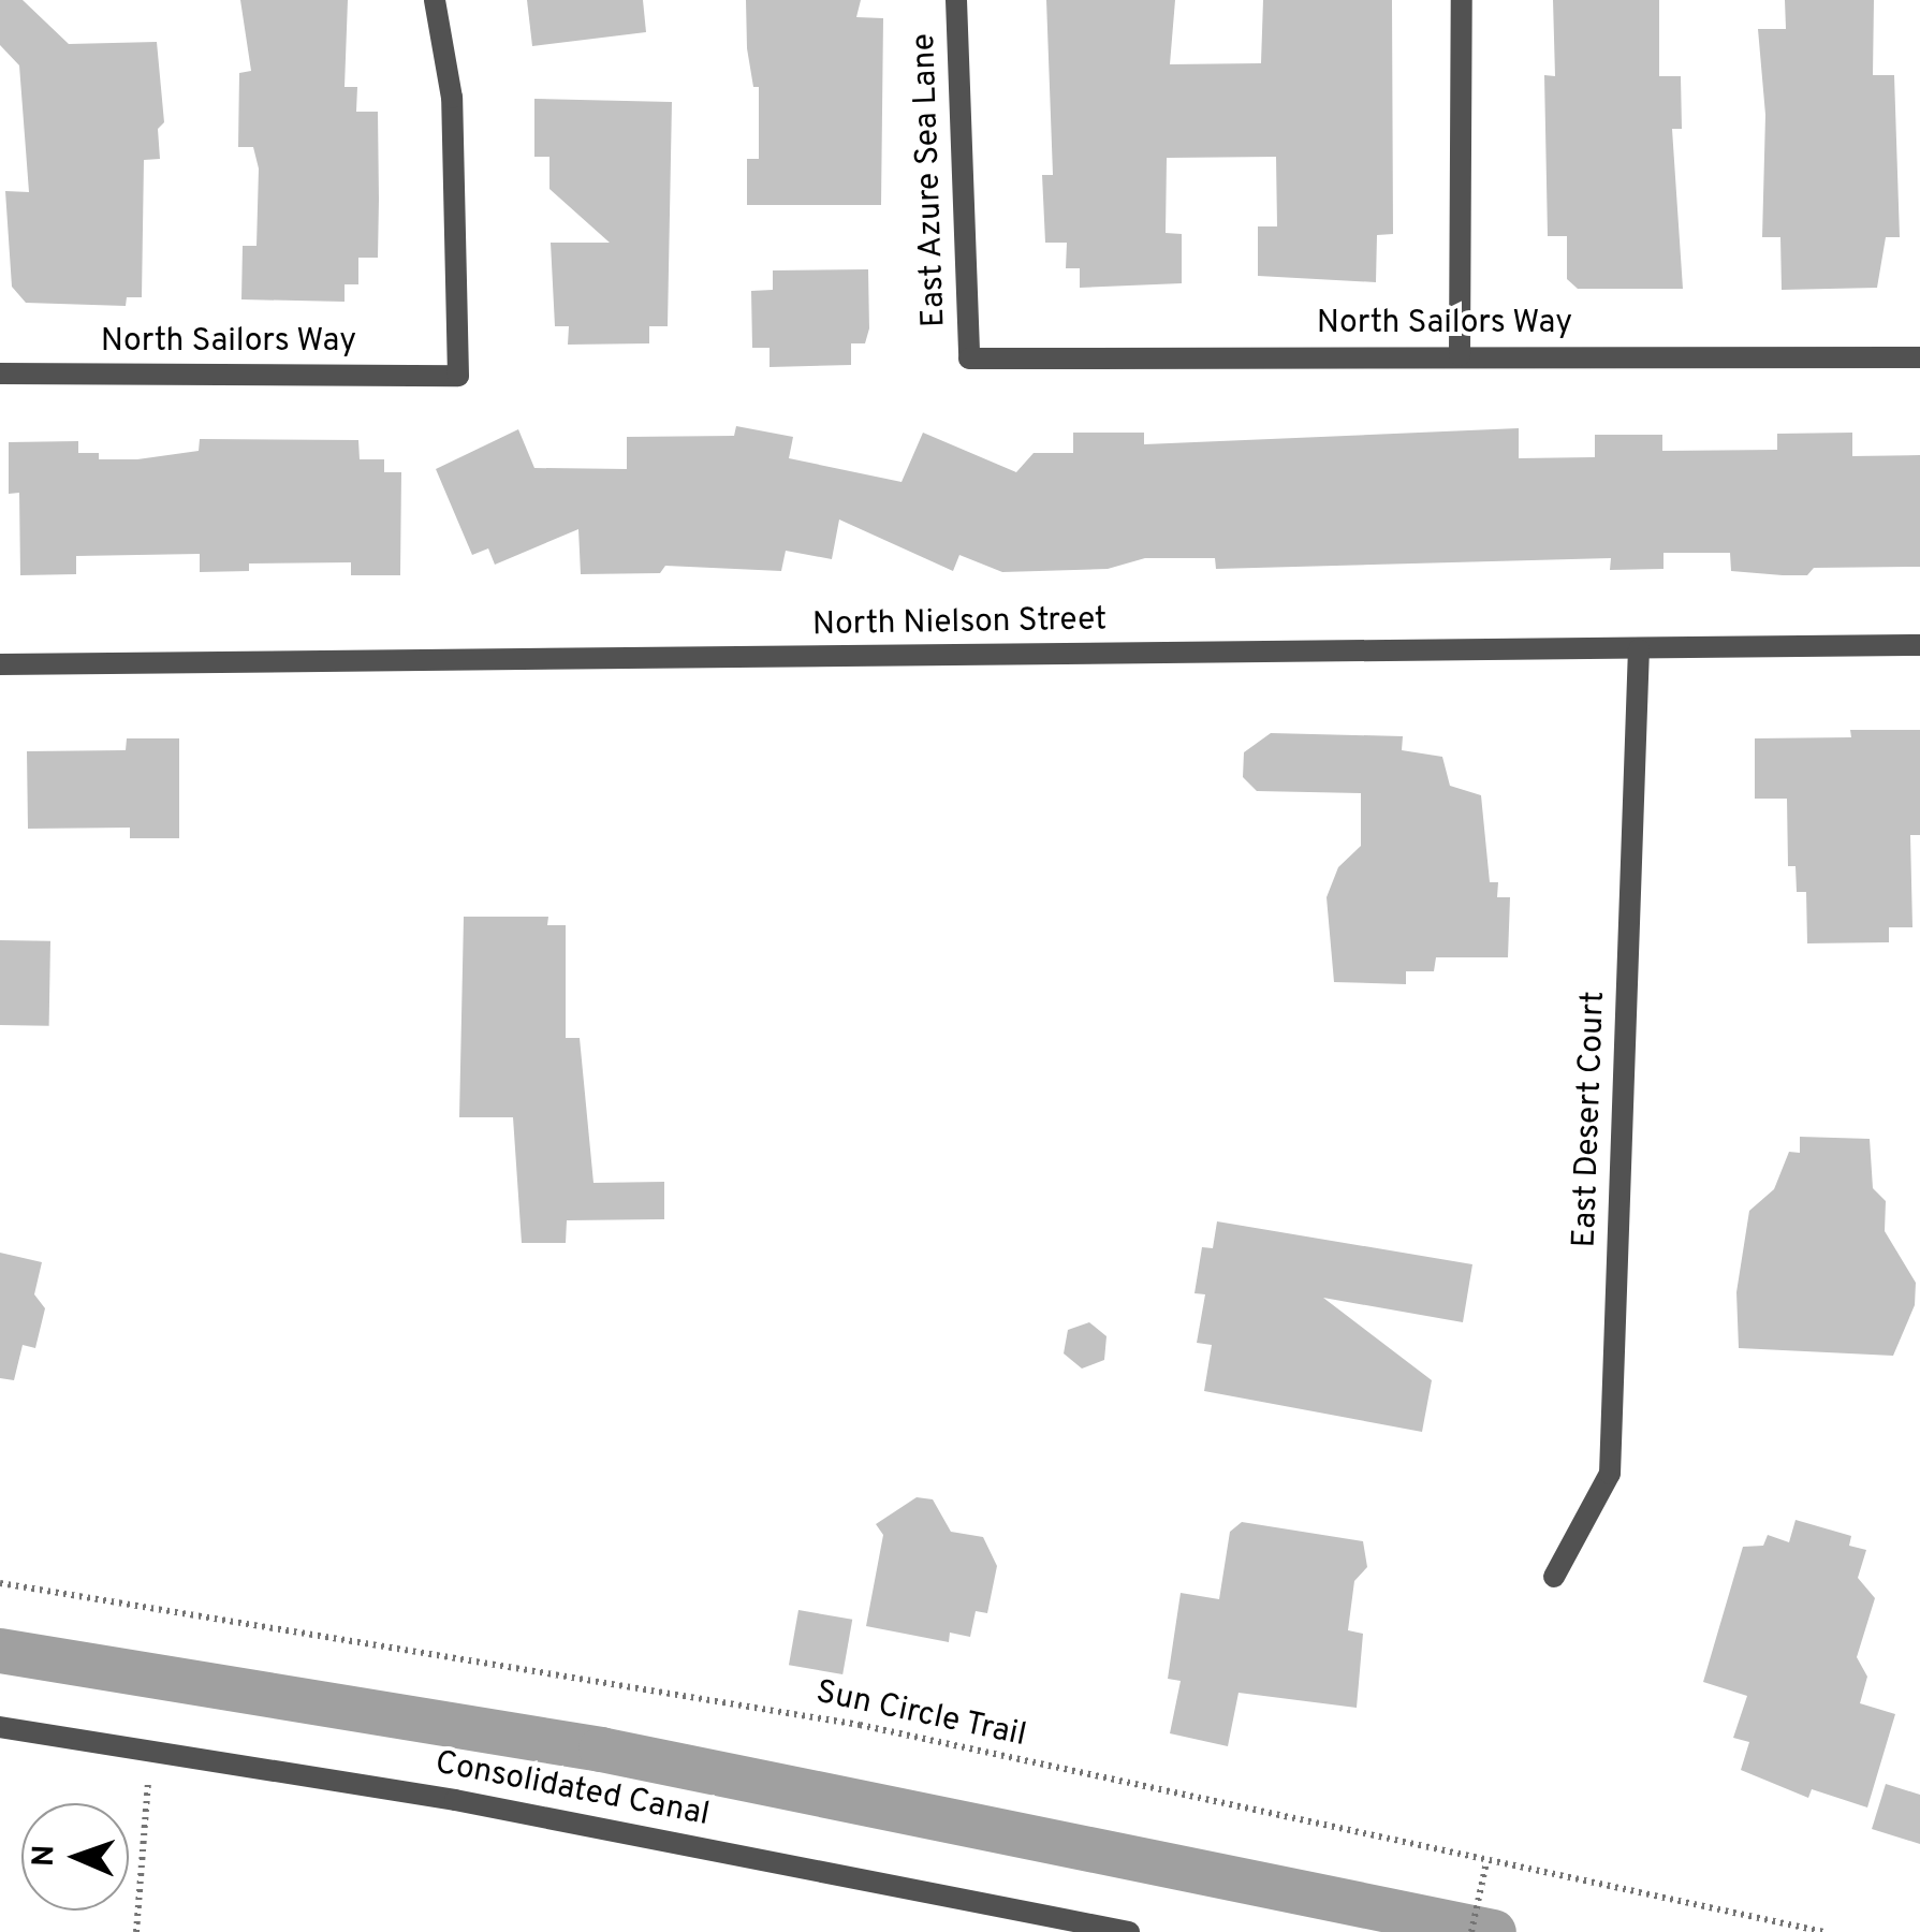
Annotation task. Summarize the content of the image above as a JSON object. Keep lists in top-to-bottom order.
{
  "streets": {
    "street": [
      "East Azure Sea Lane",
      "North Sailors Way",
      "North Nielson Street",
      "East Desert Court",
      "Consolidated Canal"
    ],
    "path": ["Sun Circle Trail"]
  },
  "crossings": [
    ["East Azure Sea Lane", "North Sailors Way"],
    ["North Nielson Street", "East Desert Court"]
  ],
  "north": "left"
}
